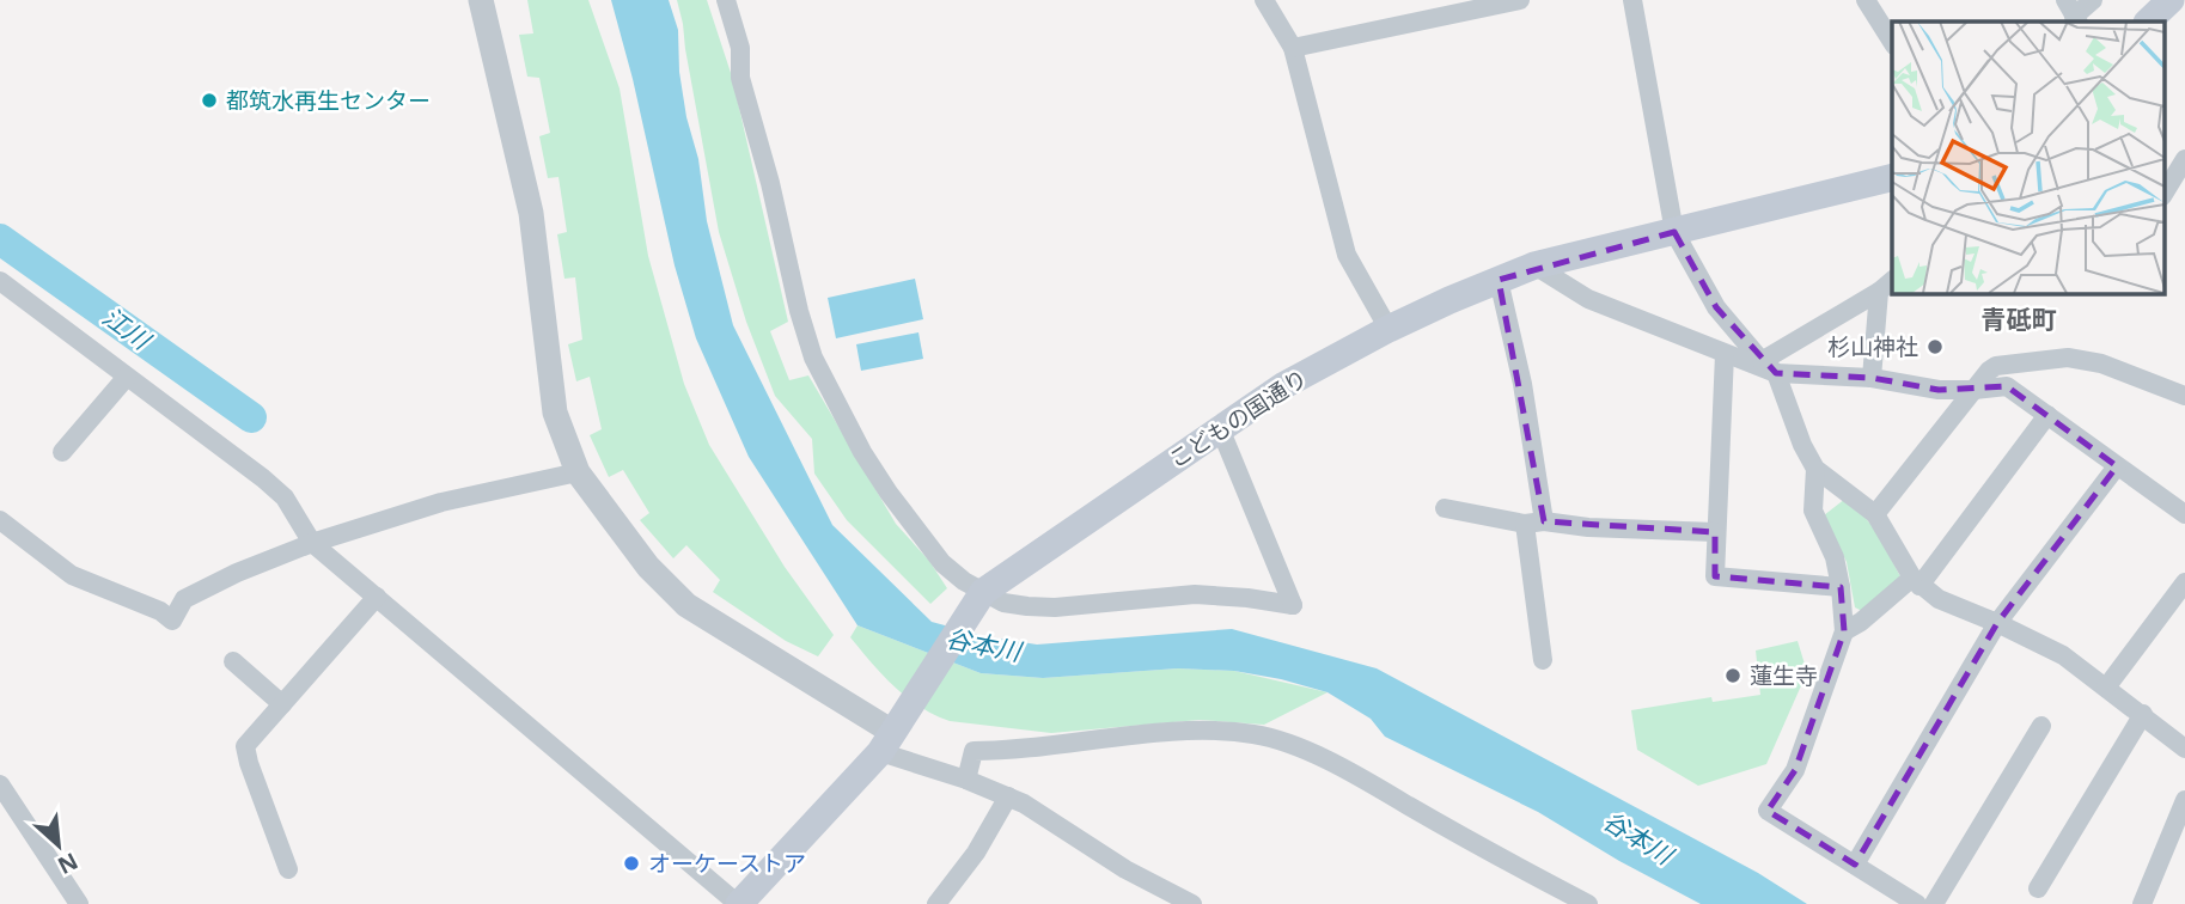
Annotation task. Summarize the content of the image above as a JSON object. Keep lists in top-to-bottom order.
{
  "streets": {
    "main road": ["こどもの国通り"]
  },
  "districts": ["青砥町"],
  "water": ["江川", "谷本川"],
  "places": [
    "都筑水再生センター",
    "杉山神社",
    "蓮生寺",
    "オーケーストア"
  ],
  "north": "bottom right"
}
